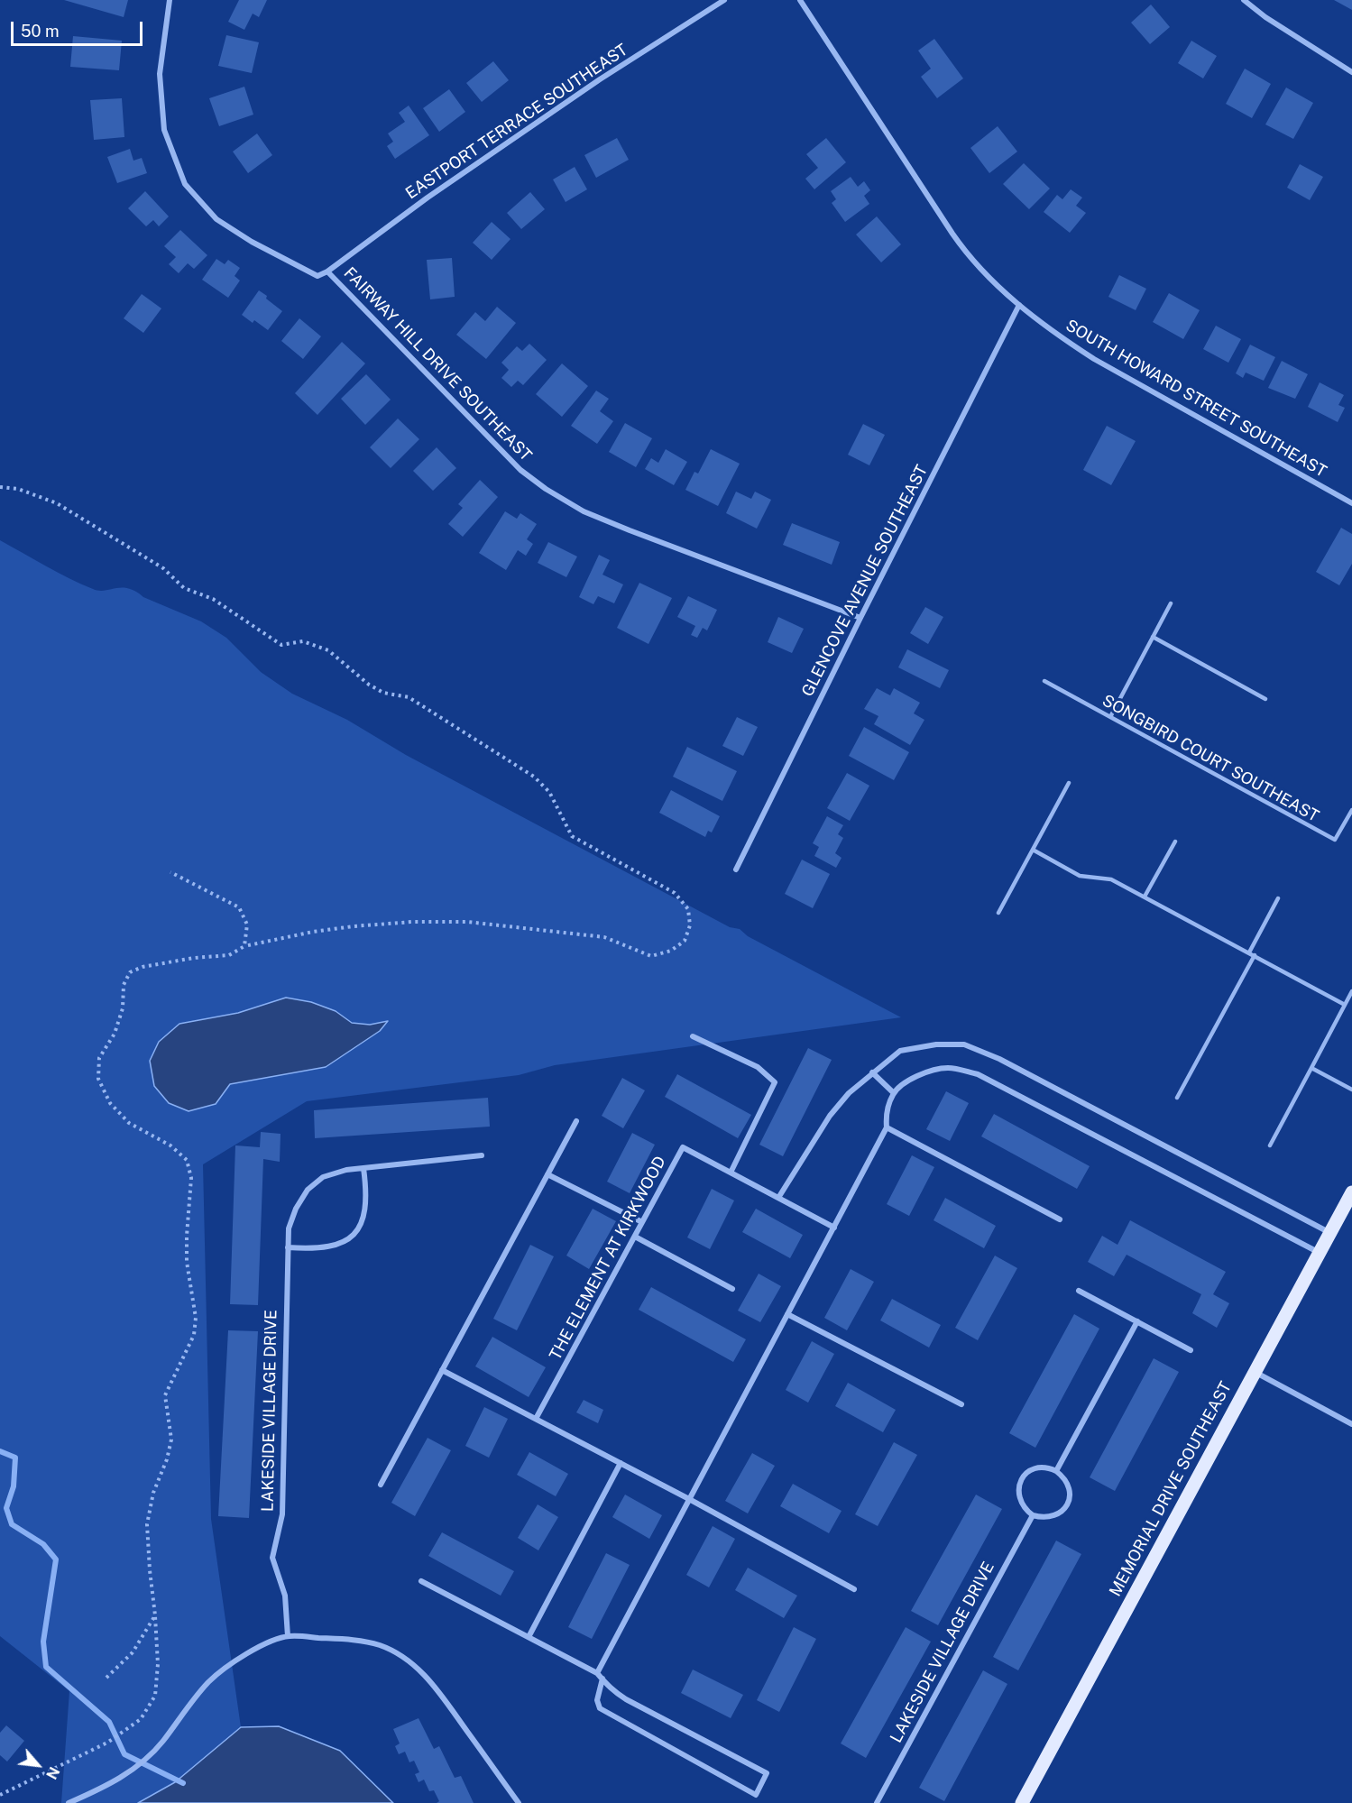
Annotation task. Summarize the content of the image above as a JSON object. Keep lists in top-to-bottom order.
{
  "streets": {
    "main road": ["MEMORIAL DRIVE SOUTHEAST"],
    "street": [
      "EASTPORT TERRACE SOUTHEAST",
      "FAIRWAY HILL DRIVE SOUTHEAST",
      "SOUTH HOWARD STREET SOUTHEAST",
      "GLENCOVE AVENUE SOUTHEAST",
      "THE ELEMENT AT KIRKWOOD",
      "LAKESIDE VILLAGE DRIVE"
    ],
    "lane": ["SONGBIRD COURT SOUTHEAST"]
  },
  "crossings": [
    ["EASTPORT TERRACE SOUTHEAST", "FAIRWAY HILL DRIVE SOUTHEAST"],
    ["FAIRWAY HILL DRIVE SOUTHEAST", "GLENCOVE AVENUE SOUTHEAST"],
    ["SOUTH HOWARD STREET SOUTHEAST", "GLENCOVE AVENUE SOUTHEAST"]
  ],
  "scale_bar": "50 m",
  "north": "bottom right"
}
